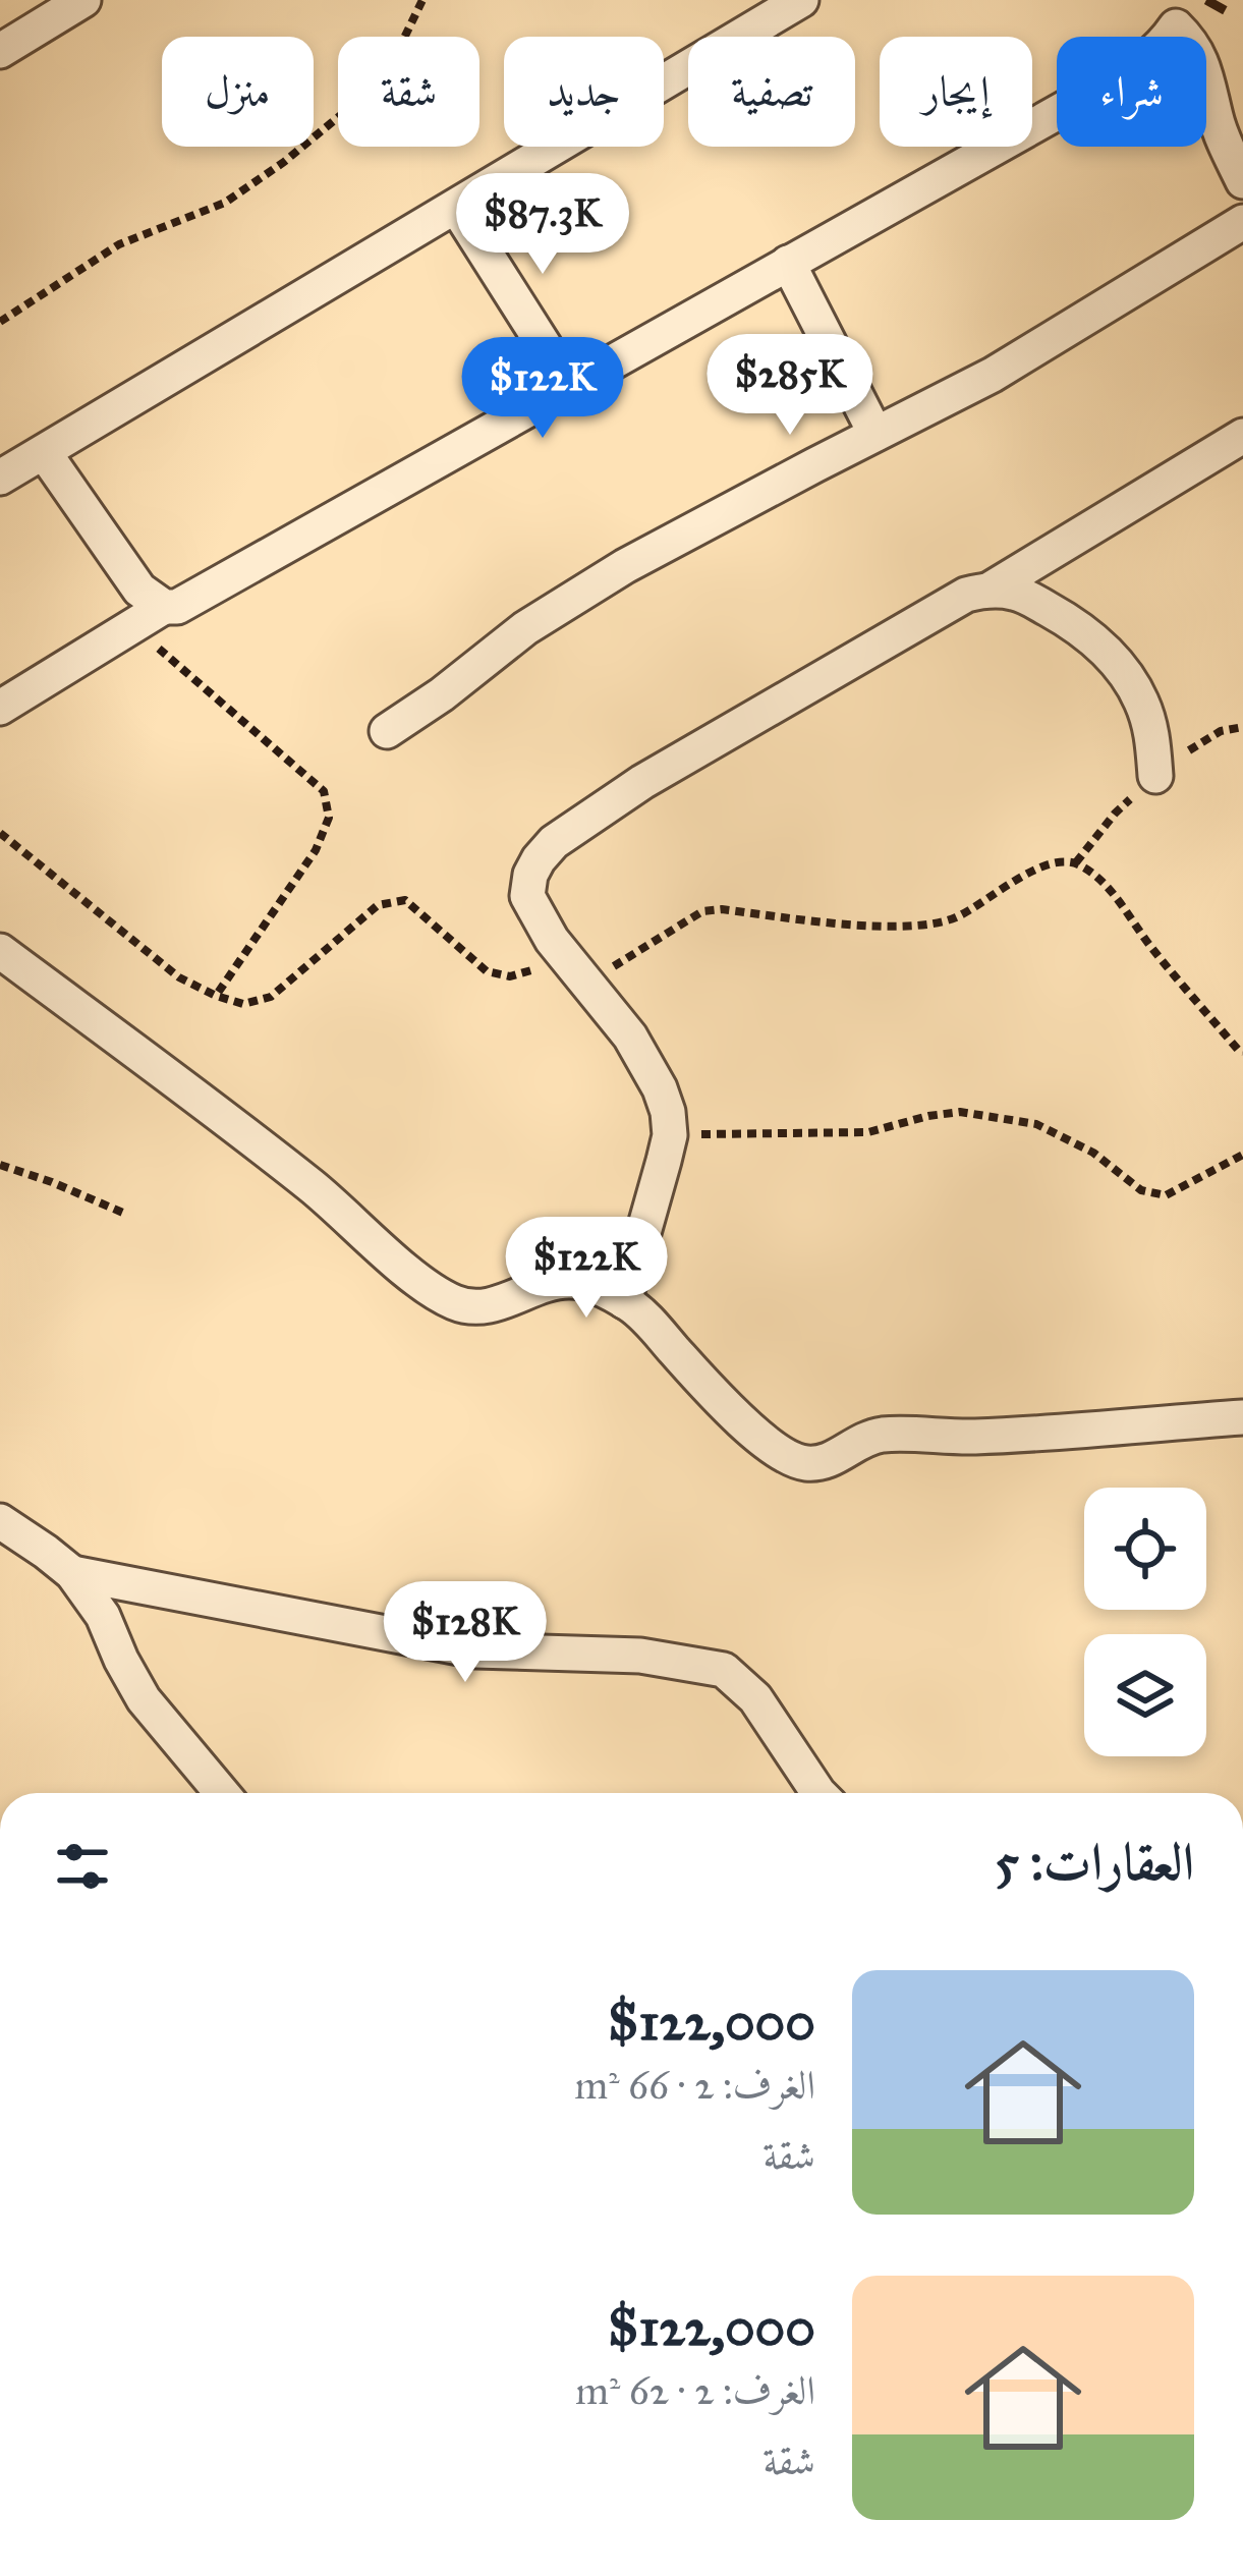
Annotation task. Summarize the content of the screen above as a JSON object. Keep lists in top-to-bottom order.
{
  "page": {
    "chip": [
      "شراء",
      "إيجار",
      "تصفية",
      "جديد",
      "شقة",
      "منزل"
    ],
    "price": [
      "$87.3K",
      "$285K",
      "$122K",
      "$122K",
      "$128K"
    ],
    "heading": "العقارات: 5",
    "list": [
      {
        "name": "$122,000",
        "note": "الغرف: 2 · 66 m² · شقة"
      },
      {
        "name": "$122,000",
        "note": "الغرف: 2 · 62 m² · شقة"
      }
    ]
  }
}
